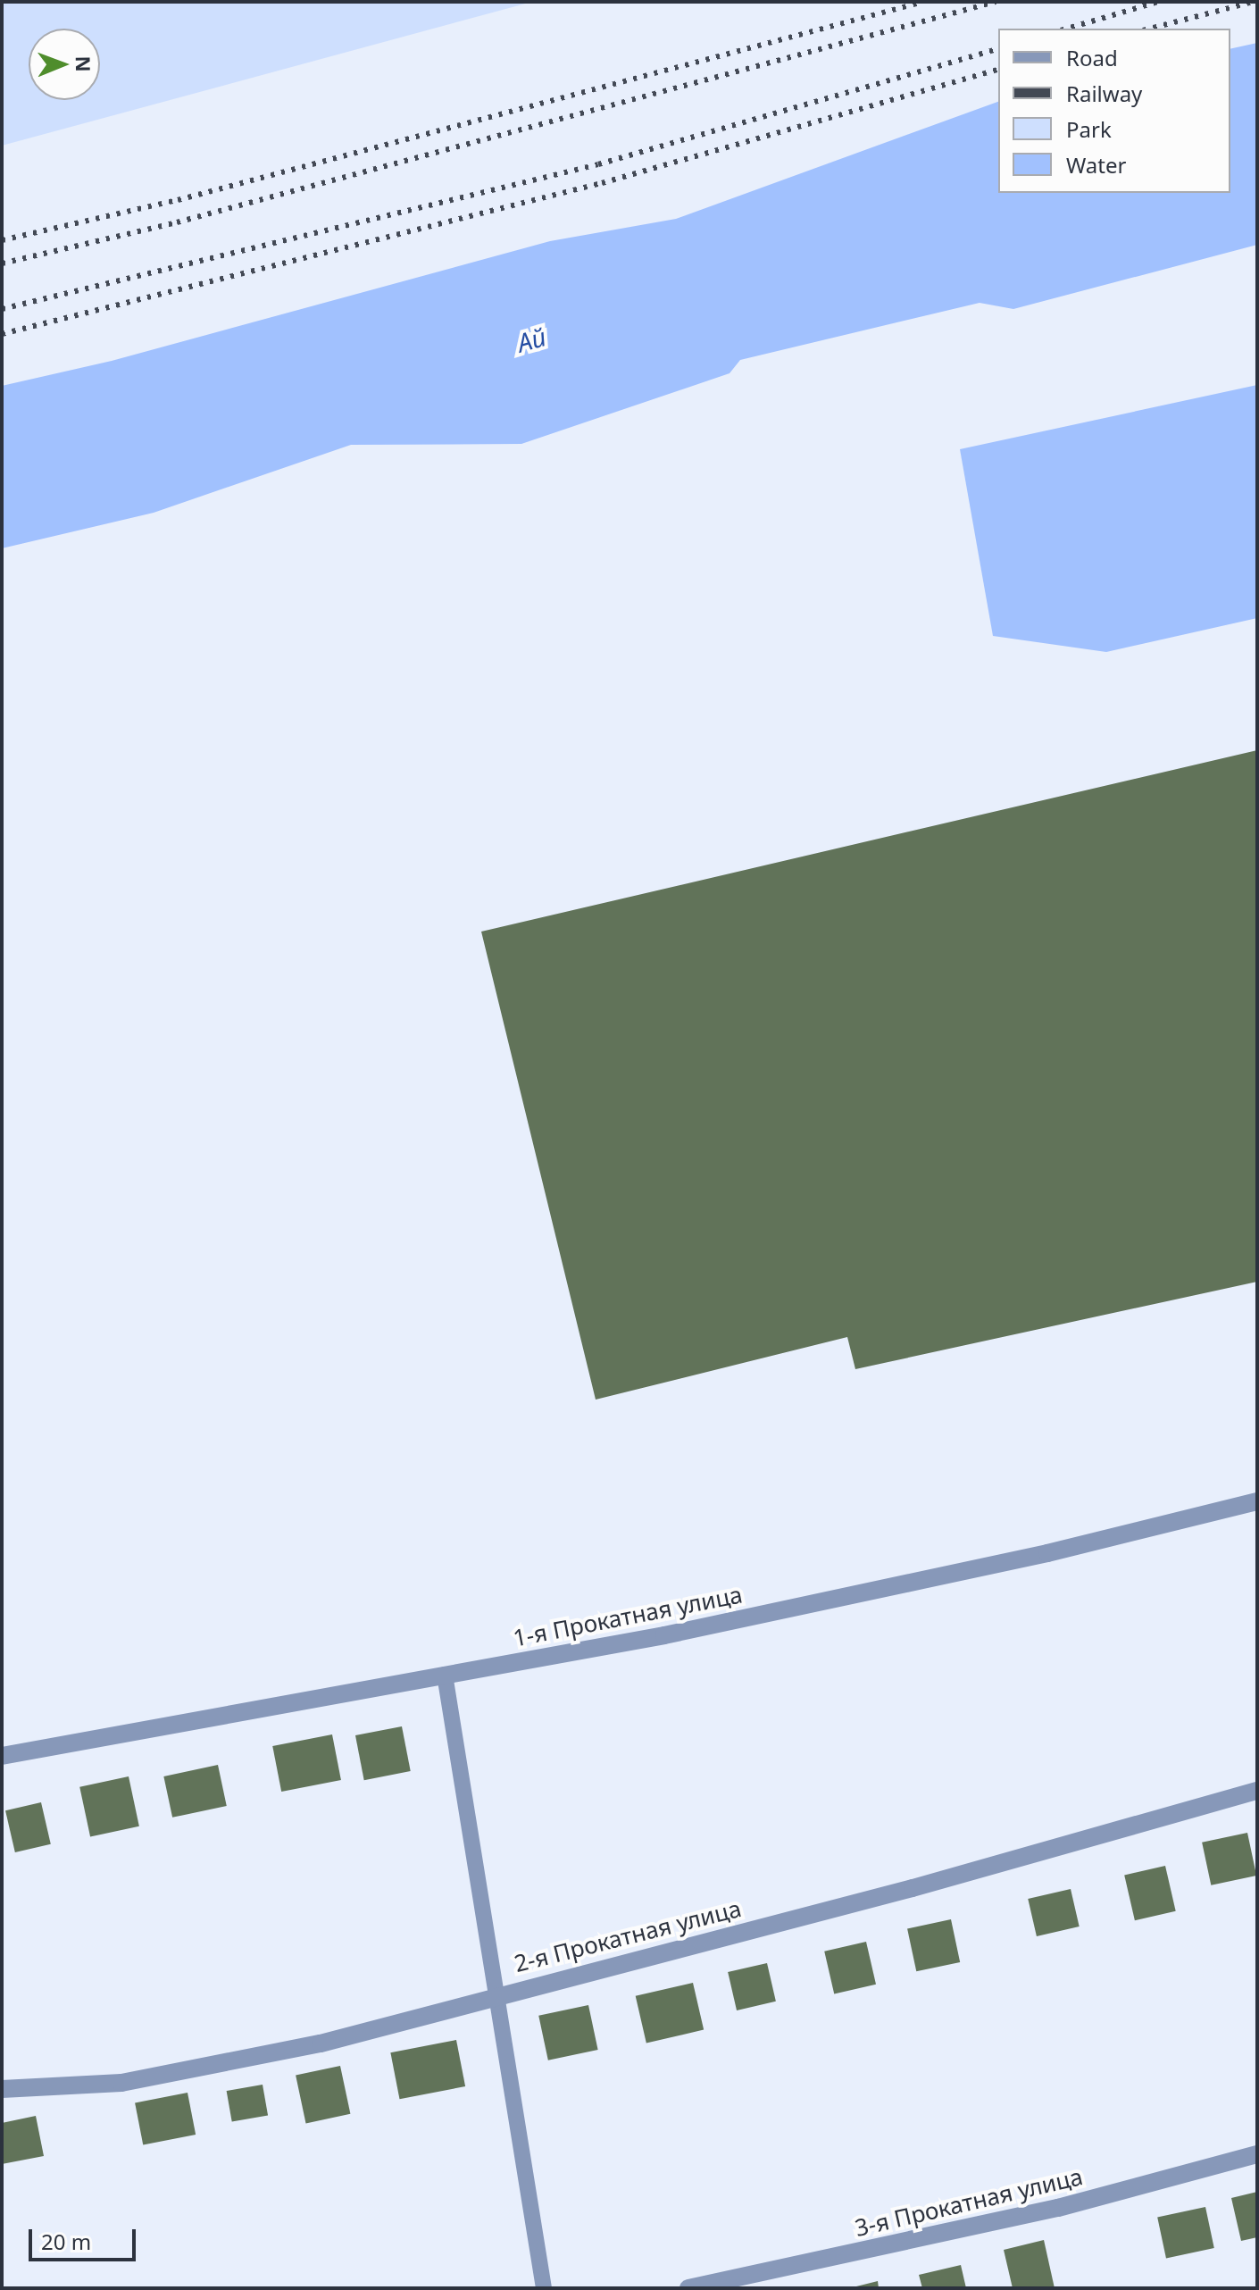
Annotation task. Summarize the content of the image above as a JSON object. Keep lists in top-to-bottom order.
{
  "streets": {
    "street": ["1-я Прокатная улица", "2-я Прокатная улица", "3-я Прокатная улица"]
  },
  "water": ["Ай"],
  "legend": [
    "Road",
    "Railway",
    "Park",
    "Water"
  ],
  "scale_bar": "20 m",
  "north": "right"
}
